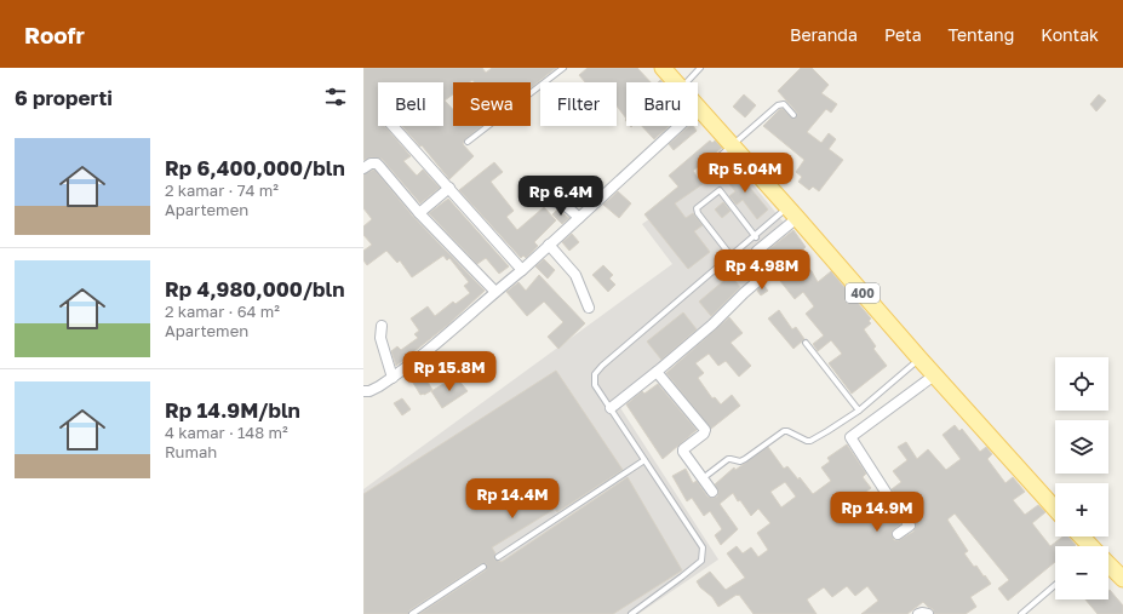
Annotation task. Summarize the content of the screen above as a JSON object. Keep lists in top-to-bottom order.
{
  "streets": {
    "main road": ["400"]
  },
  "page": {
    "header": "Roofr",
    "nav": [
      "Beranda",
      "Peta",
      "Tentang",
      "Kontak"
    ],
    "heading": "6 properti",
    "chip": [
      "Beli",
      "Sewa",
      "Filter",
      "Baru"
    ],
    "list": [
      {
        "name": "Rp 6,400,000/bln",
        "note": "2 kamar · 74 m² · Apartemen"
      },
      {
        "name": "Rp 4,980,000/bln",
        "note": "2 kamar · 64 m² · Apartemen"
      },
      {
        "name": "Rp 14.9M/bln",
        "note": "4 kamar · 148 m² · Rumah"
      }
    ],
    "price": [
      "Rp 5.04M",
      "Rp 6.4M",
      "Rp 4.98M",
      "Rp 15.8M",
      "Rp 14.4M",
      "Rp 14.9M"
    ],
    "map_buttons": ["+", "−"]
  }
}
